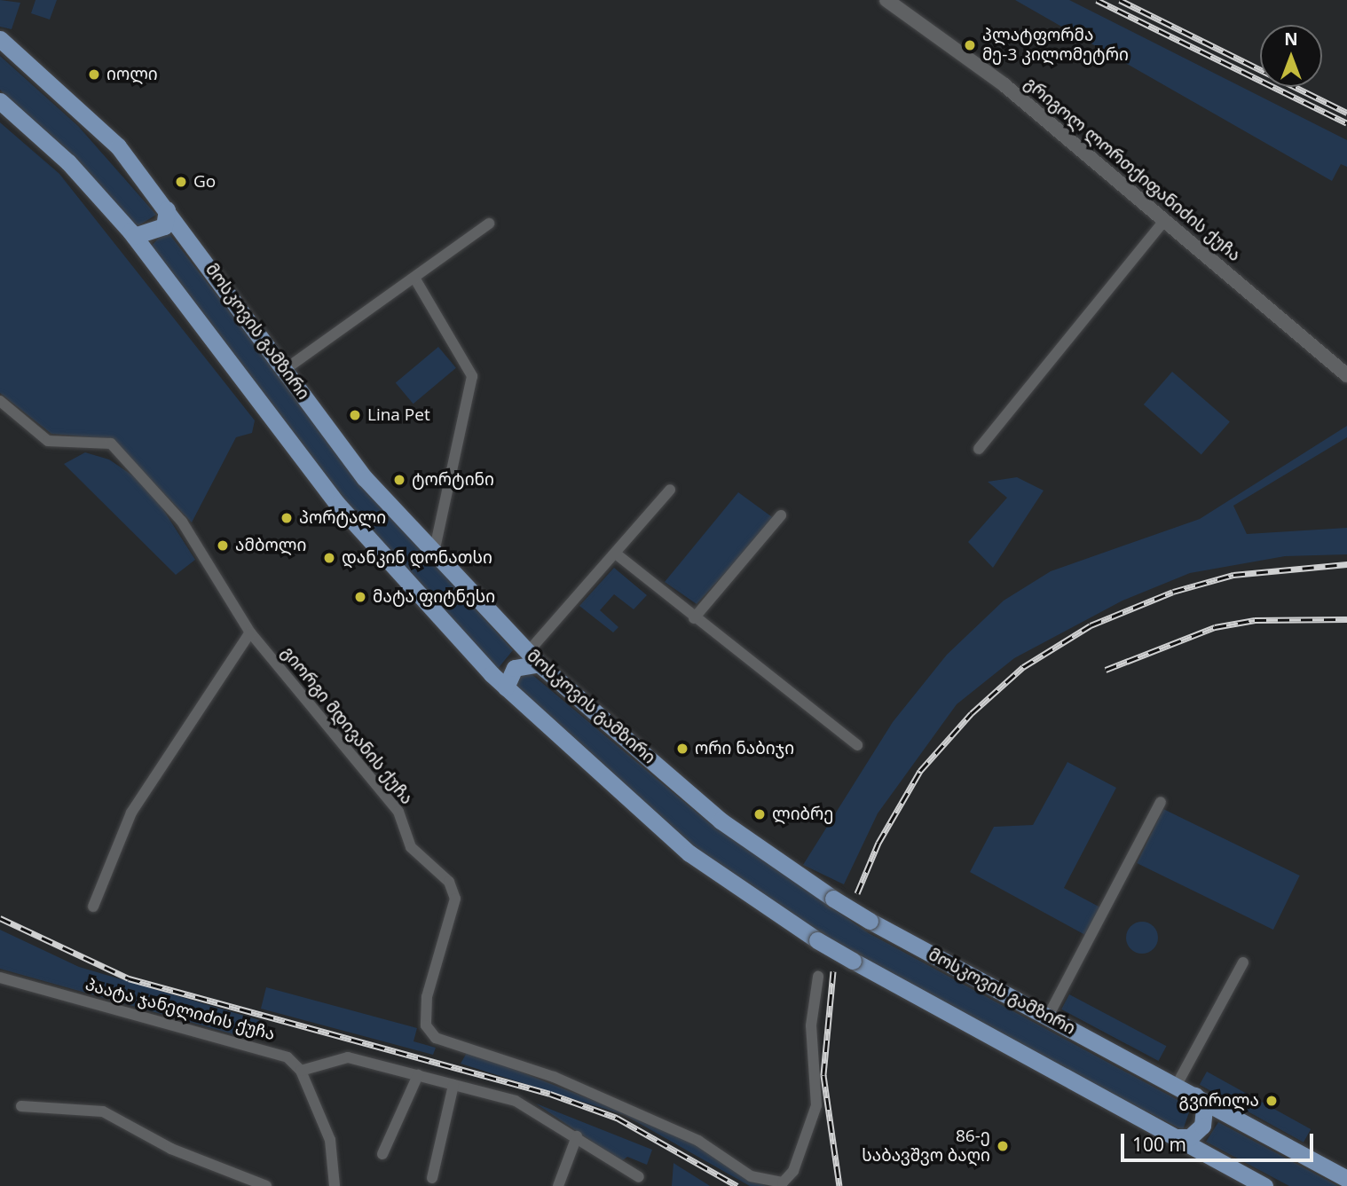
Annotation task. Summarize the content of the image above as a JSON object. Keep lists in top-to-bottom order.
{
  "streets": {
    "main road": ["მოსკოვის გამზირი"],
    "street": ["გრიგოლ ლორთქიფანიძის ქუჩა", "გიორგი მდივანის ქუჩა", "პაატა ჯანელიძის ქუჩა"]
  },
  "places": [
    "პლატფორმა მე-3 კილომეტრი",
    "იოლი",
    "Go",
    "Lina Pet",
    "ტორტინი",
    "პორტალი",
    "ამბოლი",
    "დანკინ დონათსი",
    "მატა ფიტნესი",
    "ორი ნაბიჯი",
    "ლიბრე",
    "გვირილა",
    "86-ე საბავშვო ბაღი"
  ],
  "scale_bar": "100 m",
  "north": "top"
}
